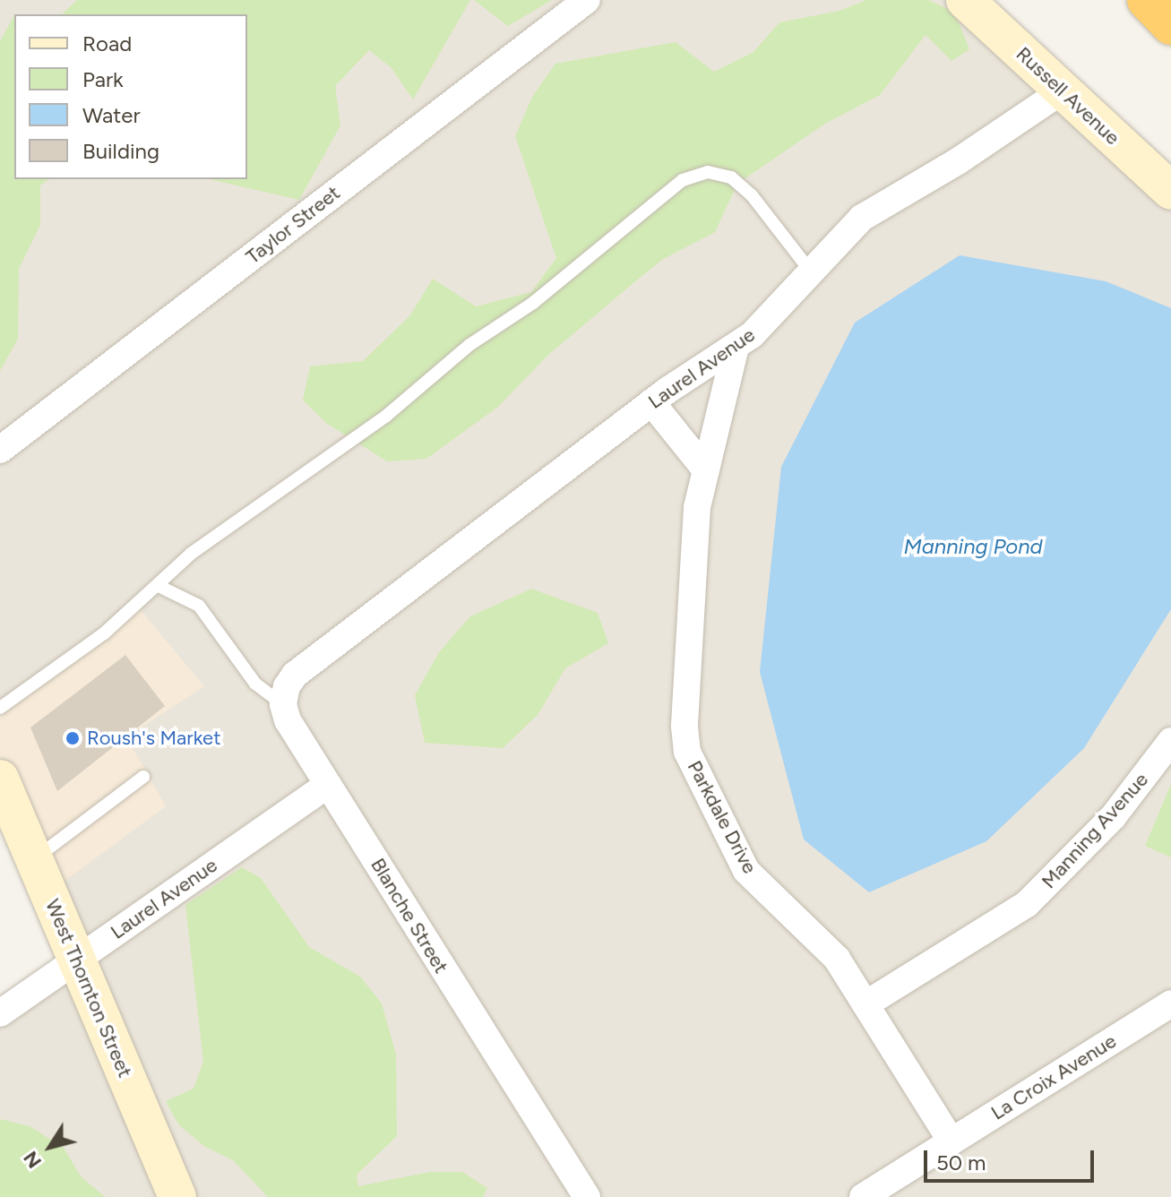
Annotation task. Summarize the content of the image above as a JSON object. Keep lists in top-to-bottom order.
{
  "streets": {
    "main road": ["Russell Avenue", "West Thornton Street"],
    "street": [
      "Taylor Street",
      "Laurel Avenue",
      "Parkdale Drive",
      "Manning Avenue",
      "Blanche Street",
      "La Croix Avenue"
    ]
  },
  "crossings": [
    ["Russell Avenue", "Laurel Avenue"],
    ["Laurel Avenue", "Parkdale Drive"],
    ["Laurel Avenue", "Blanche Street"],
    ["Laurel Avenue", "West Thornton Street"],
    ["Parkdale Drive", "Manning Avenue"],
    ["Parkdale Drive", "La Croix Avenue"]
  ],
  "water": ["Manning Pond"],
  "places": ["Roush's Market"],
  "legend": [
    "Road",
    "Park",
    "Water",
    "Building"
  ],
  "scale_bar": "50 m",
  "north": "bottom left"
}
